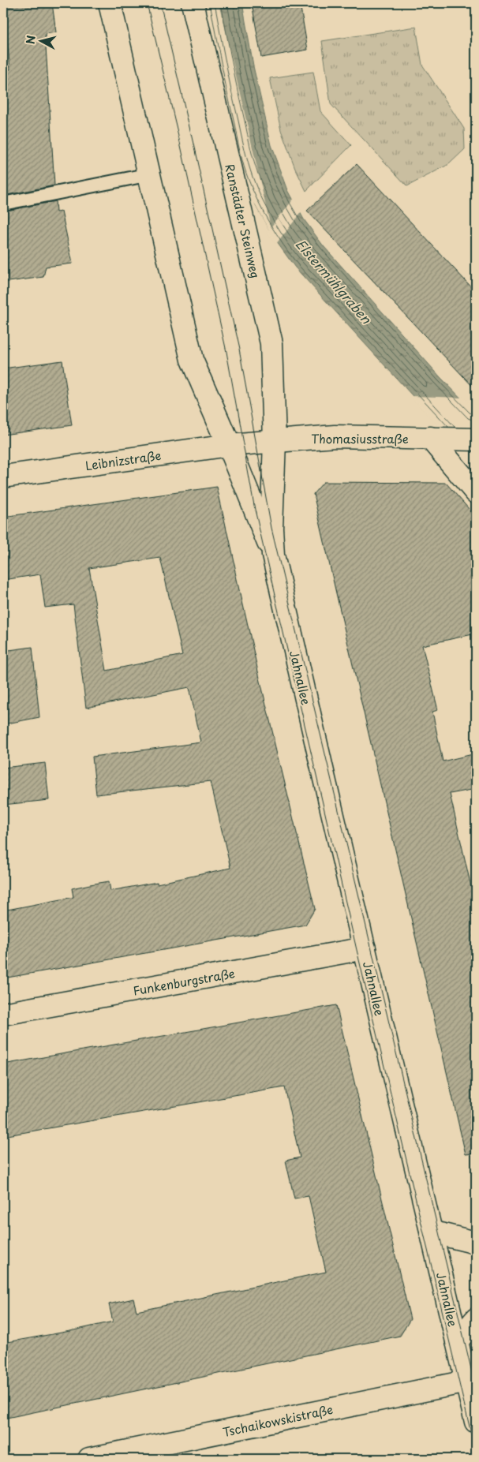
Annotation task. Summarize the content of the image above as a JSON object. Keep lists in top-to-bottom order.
{
  "streets": {
    "main road": [
      "Ranstädter Steinweg",
      "Thomasiusstraße",
      "Leibnizstraße",
      "Jahnallee",
      "Funkenburgstraße",
      "Tschaikowskistraße"
    ]
  },
  "crossings": [
    ["Ranstädter Steinweg", "Thomasiusstraße"],
    ["Ranstädter Steinweg", "Jahnallee"],
    ["Thomasiusstraße", "Leibnizstraße"],
    ["Thomasiusstraße", "Jahnallee"],
    ["Leibnizstraße", "Jahnallee"],
    ["Jahnallee", "Funkenburgstraße"],
    ["Jahnallee", "Tschaikowskistraße"]
  ],
  "water": ["Elstermühlgraben"],
  "north": "left"
}
